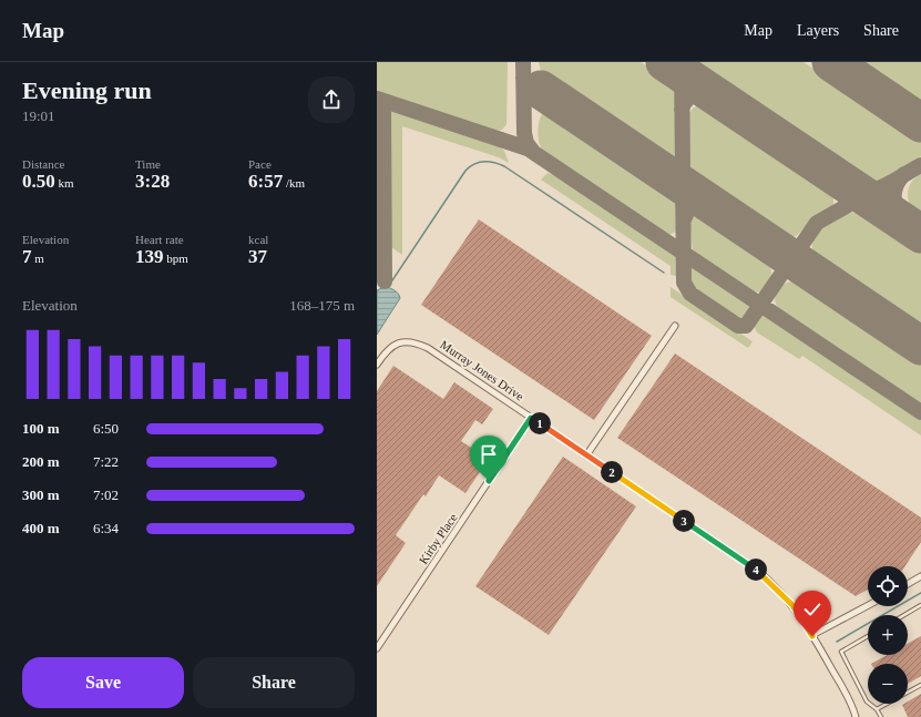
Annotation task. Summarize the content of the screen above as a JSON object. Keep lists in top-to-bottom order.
{
  "streets": {
    "street": ["Murray Jones Drive", "Kirby Place"]
  },
  "crossings": [
    ["Murray Jones Drive", "Kirby Place"]
  ],
  "page": {
    "header": "Map",
    "nav": ["Map", "Layers", "Share"],
    "heading": ["Evening run", "19:01"],
    "stats": [
      ["Distance", "0.50 km"],
      ["Time", "3:28"],
      ["Pace", "6:57 /km"],
      ["Elevation", "7 m"],
      ["Heart rate", "139 bpm"],
      ["kcal", "37"]
    ],
    "chart": ["Elevation", "168–175 m"],
    "list": [
      {
        "name": "100 m",
        "note": "6:50"
      },
      {
        "name": "200 m",
        "note": "7:22"
      },
      {
        "name": "300 m",
        "note": "7:02"
      },
      {
        "name": "400 m",
        "note": "6:34"
      }
    ],
    "pins": [
      "1",
      "2",
      "3",
      "4"
    ],
    "map_buttons": ["+", "−"],
    "buttons": ["Save", "Share"]
  }
}
